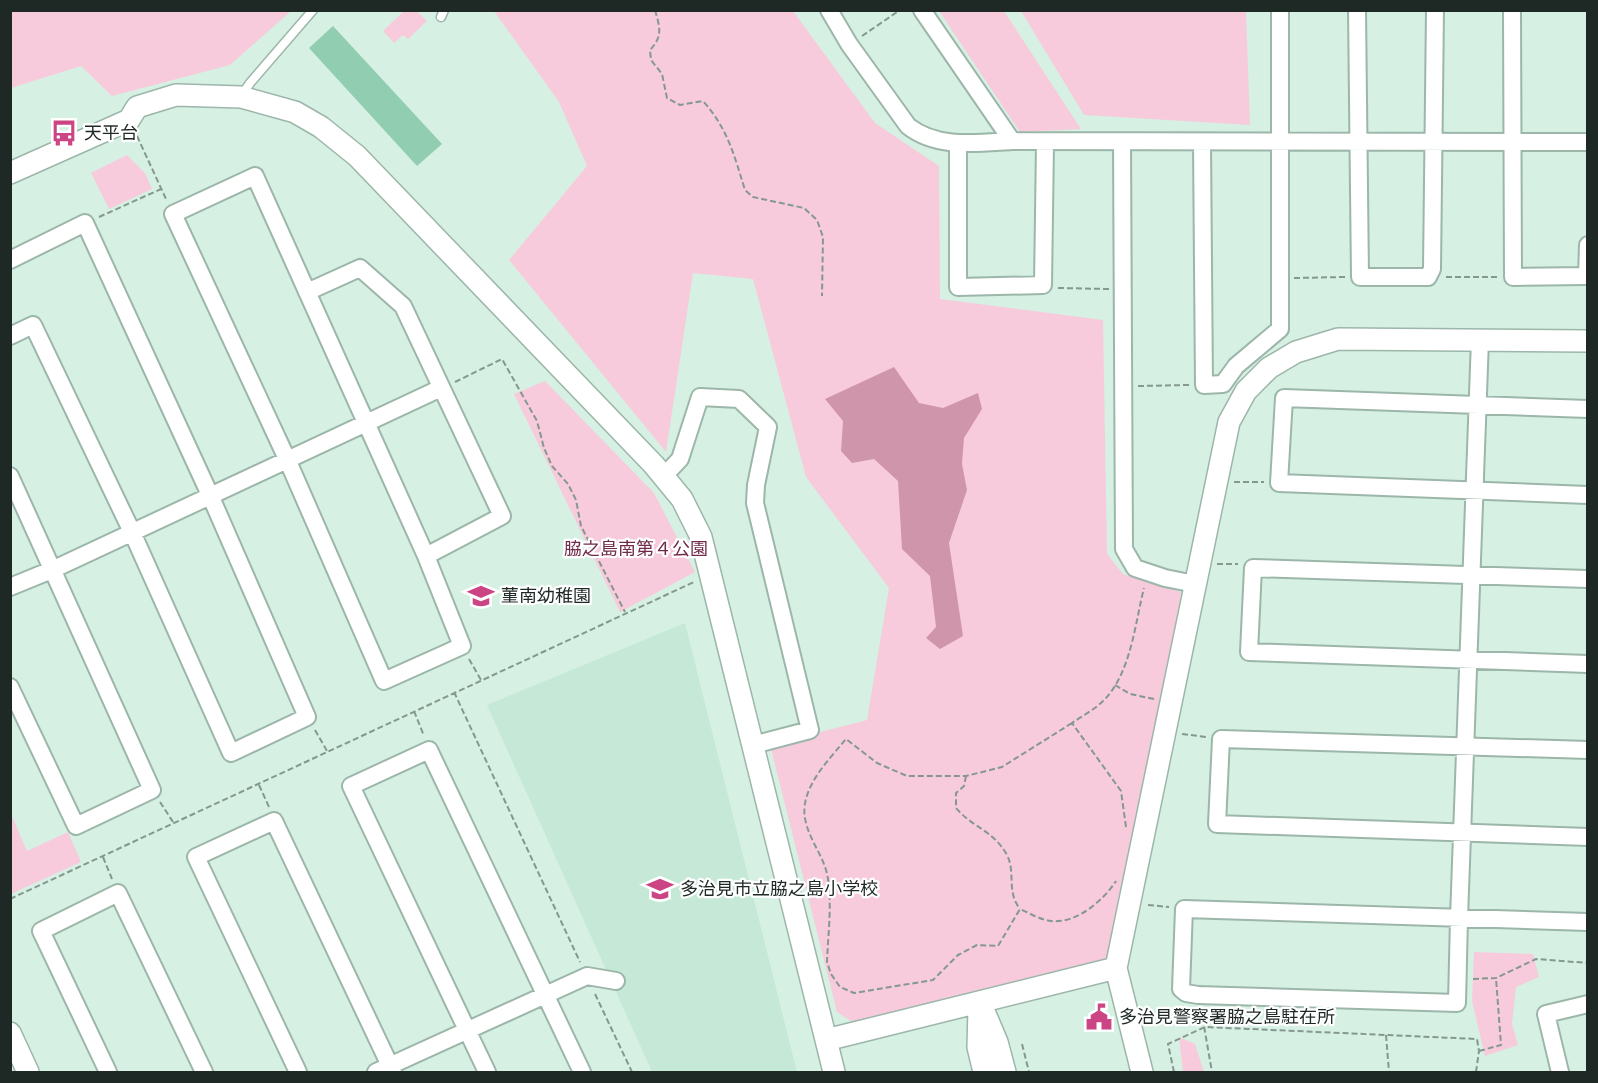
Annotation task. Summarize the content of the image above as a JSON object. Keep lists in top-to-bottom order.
{
  "parks": ["脇之島南第４公園"],
  "places": {
    "bus stop": ["天平台"],
    "school or university": ["菫南幼稚園", "多治見市立脇之島小学校"],
    "public building": ["多治見警察署脇之島駐在所"]
  }
}
